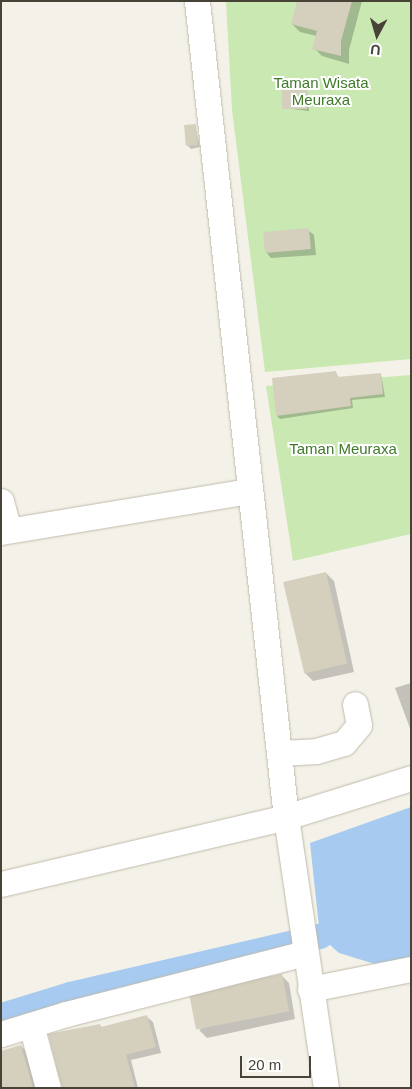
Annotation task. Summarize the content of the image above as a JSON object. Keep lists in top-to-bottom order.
{
  "parks": ["Taman Wisata Meuraxa", "Taman Meuraxa"],
  "scale_bar": "20 m",
  "north": "bottom"
}
